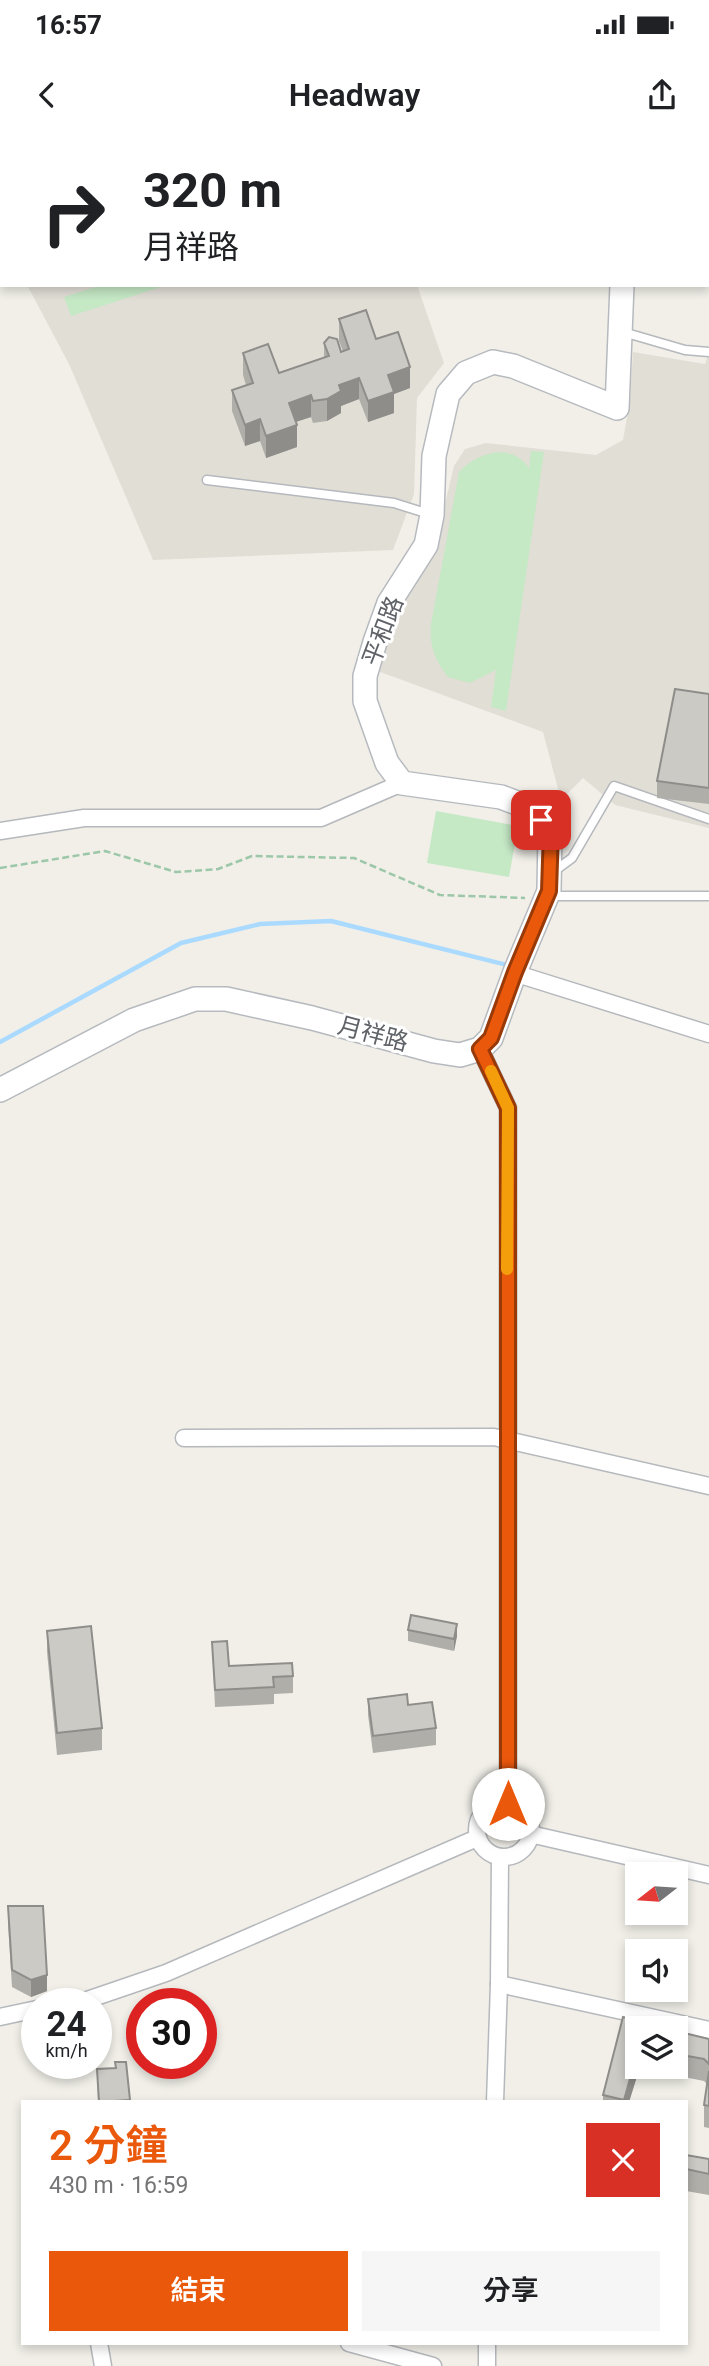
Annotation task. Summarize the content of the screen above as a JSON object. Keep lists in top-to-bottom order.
{
  "streets": {
    "street": ["平和路", "月祥路"]
  },
  "north": "left",
  "page": {
    "status": "16:57",
    "header": "Headway",
    "turn": ["320 m", "月祥路"],
    "speed": "24 km/h",
    "limit": "30",
    "heading": ["2 分鐘", "430 m · 16:59"],
    "buttons": ["結束", "分享"]
  }
}
